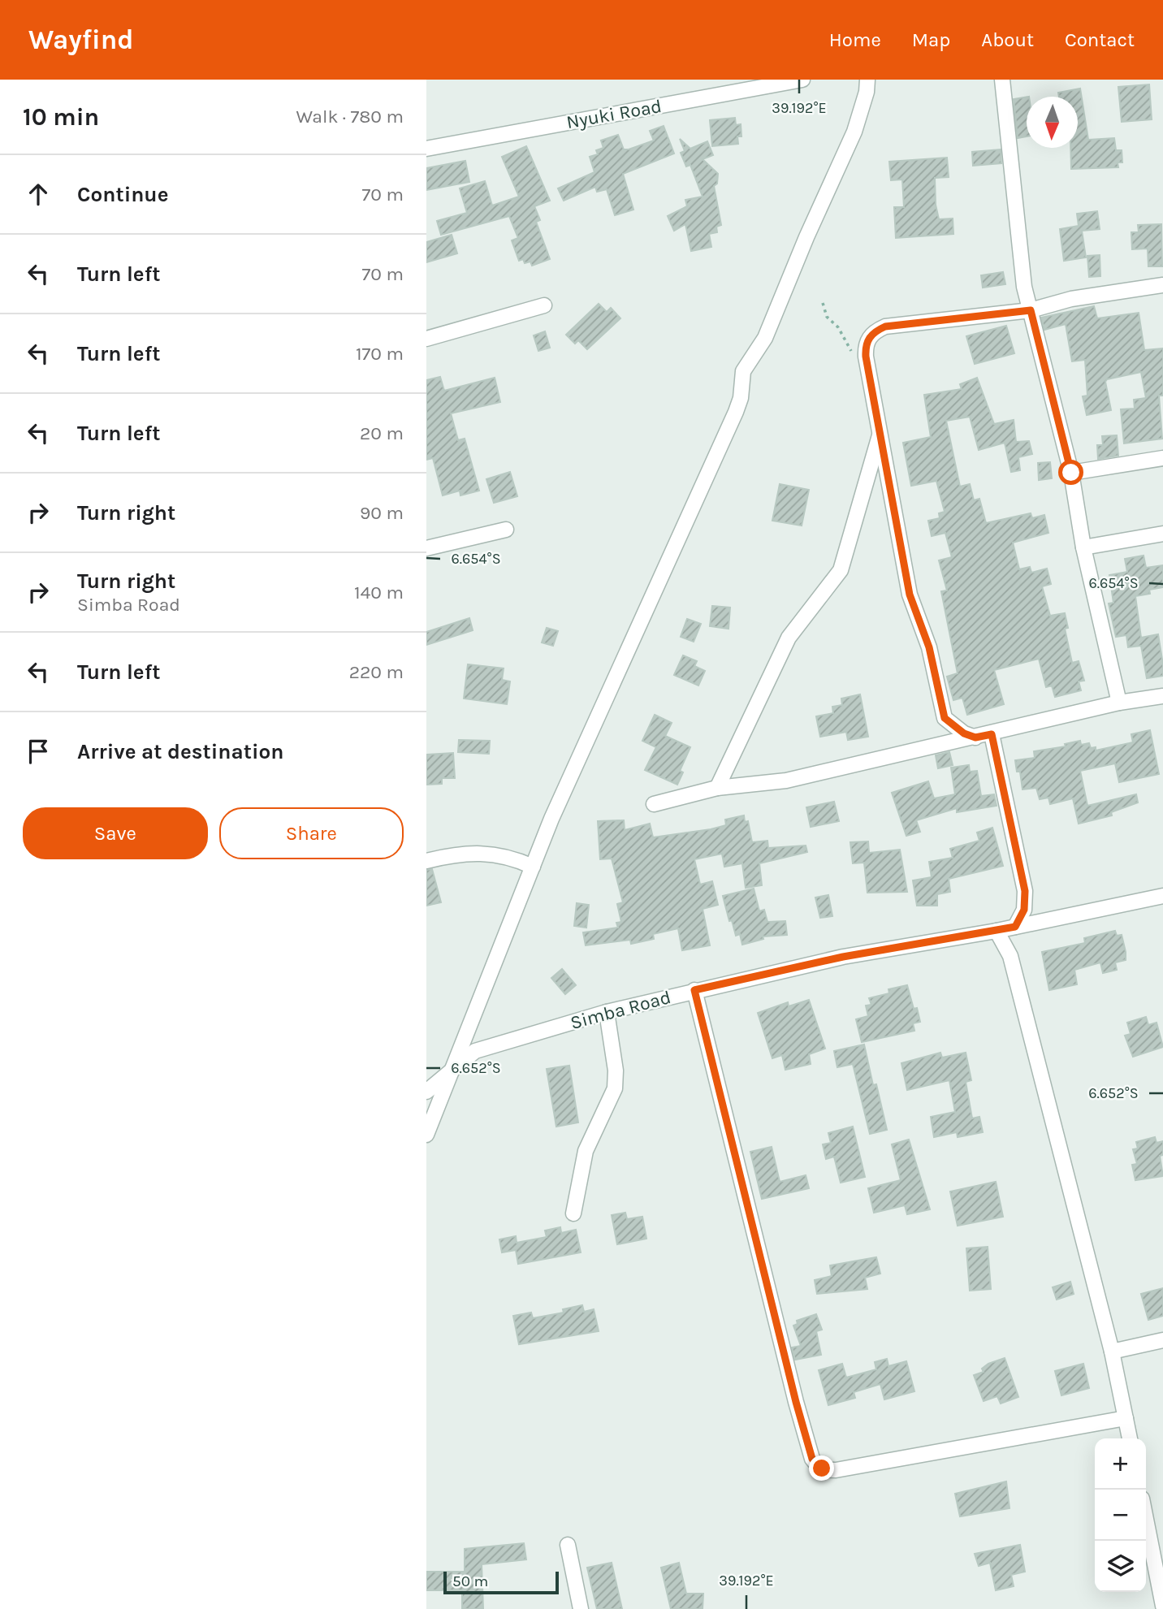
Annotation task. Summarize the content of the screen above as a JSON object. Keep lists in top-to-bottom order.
{
  "streets": {
    "street": ["Nyuki Road", "Simba Road"]
  },
  "scale_bar": "50 m",
  "north": "bottom",
  "page": {
    "header": "Wayfind",
    "nav": [
      "Home",
      "Map",
      "About",
      "Contact"
    ],
    "heading": ["10 min", "Walk · 780 m"],
    "list": [
      ["Continue", "70 m"],
      ["Turn left", "70 m"],
      ["Turn left", "170 m"],
      ["Turn left", "20 m"],
      ["Turn right", "90 m"],
      ["Turn right", "Simba Road", "140 m"],
      ["Turn left", "220 m"],
      "Arrive at destination"
    ],
    "buttons": ["Save", "Share"],
    "map_buttons": ["+", "−"],
    "scale": "50 m"
  },
  "coordinates": ["39.192°E", "6.654°S", "6.652°S"]
}
